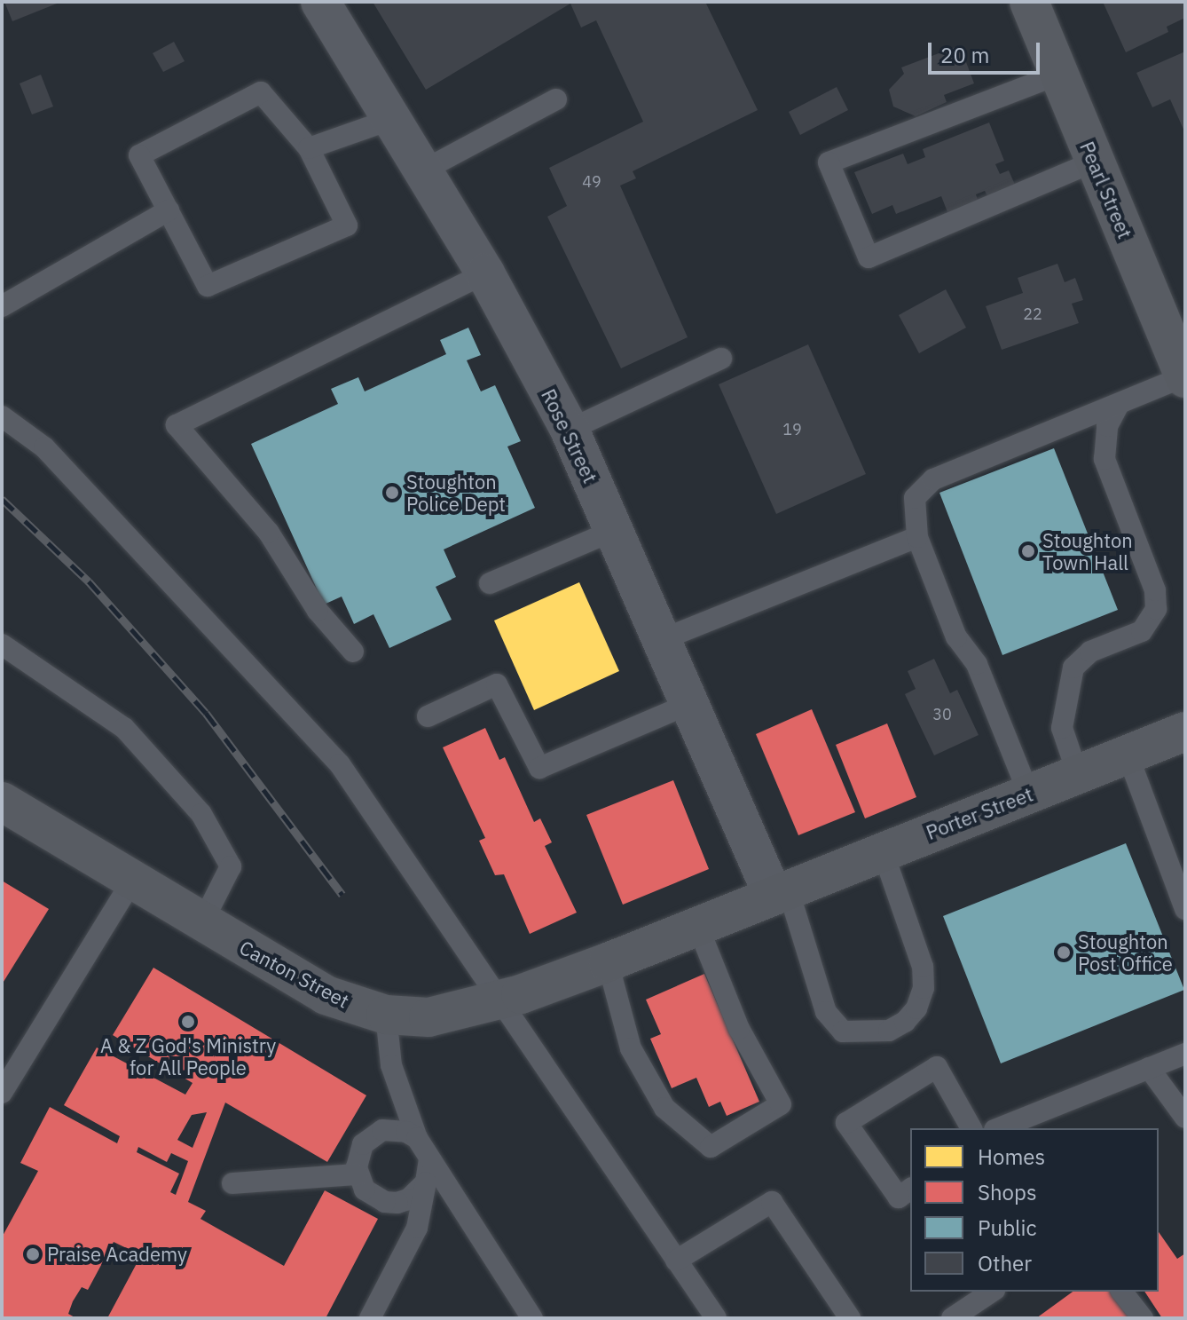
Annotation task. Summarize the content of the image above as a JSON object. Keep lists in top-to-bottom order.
{
  "streets": {
    "main road": ["Pearl Street", "Porter Street", "Canton Street"],
    "street": ["Rose Street"]
  },
  "crossings": [
    ["Rose Street", "Porter Street"],
    ["Rose Street", "Canton Street"],
    ["Porter Street", "Canton Street"]
  ],
  "places": [
    "Stoughton Police Dept",
    "Stoughton Town Hall",
    "Stoughton Post Office",
    "A & Z God's Ministry for All People",
    "Praise Academy"
  ],
  "house_numbers": [
    "49",
    "22",
    "19",
    "30"
  ],
  "legend": [
    "Homes",
    "Shops",
    "Public",
    "Other"
  ],
  "scale_bar": "20 m"
}
